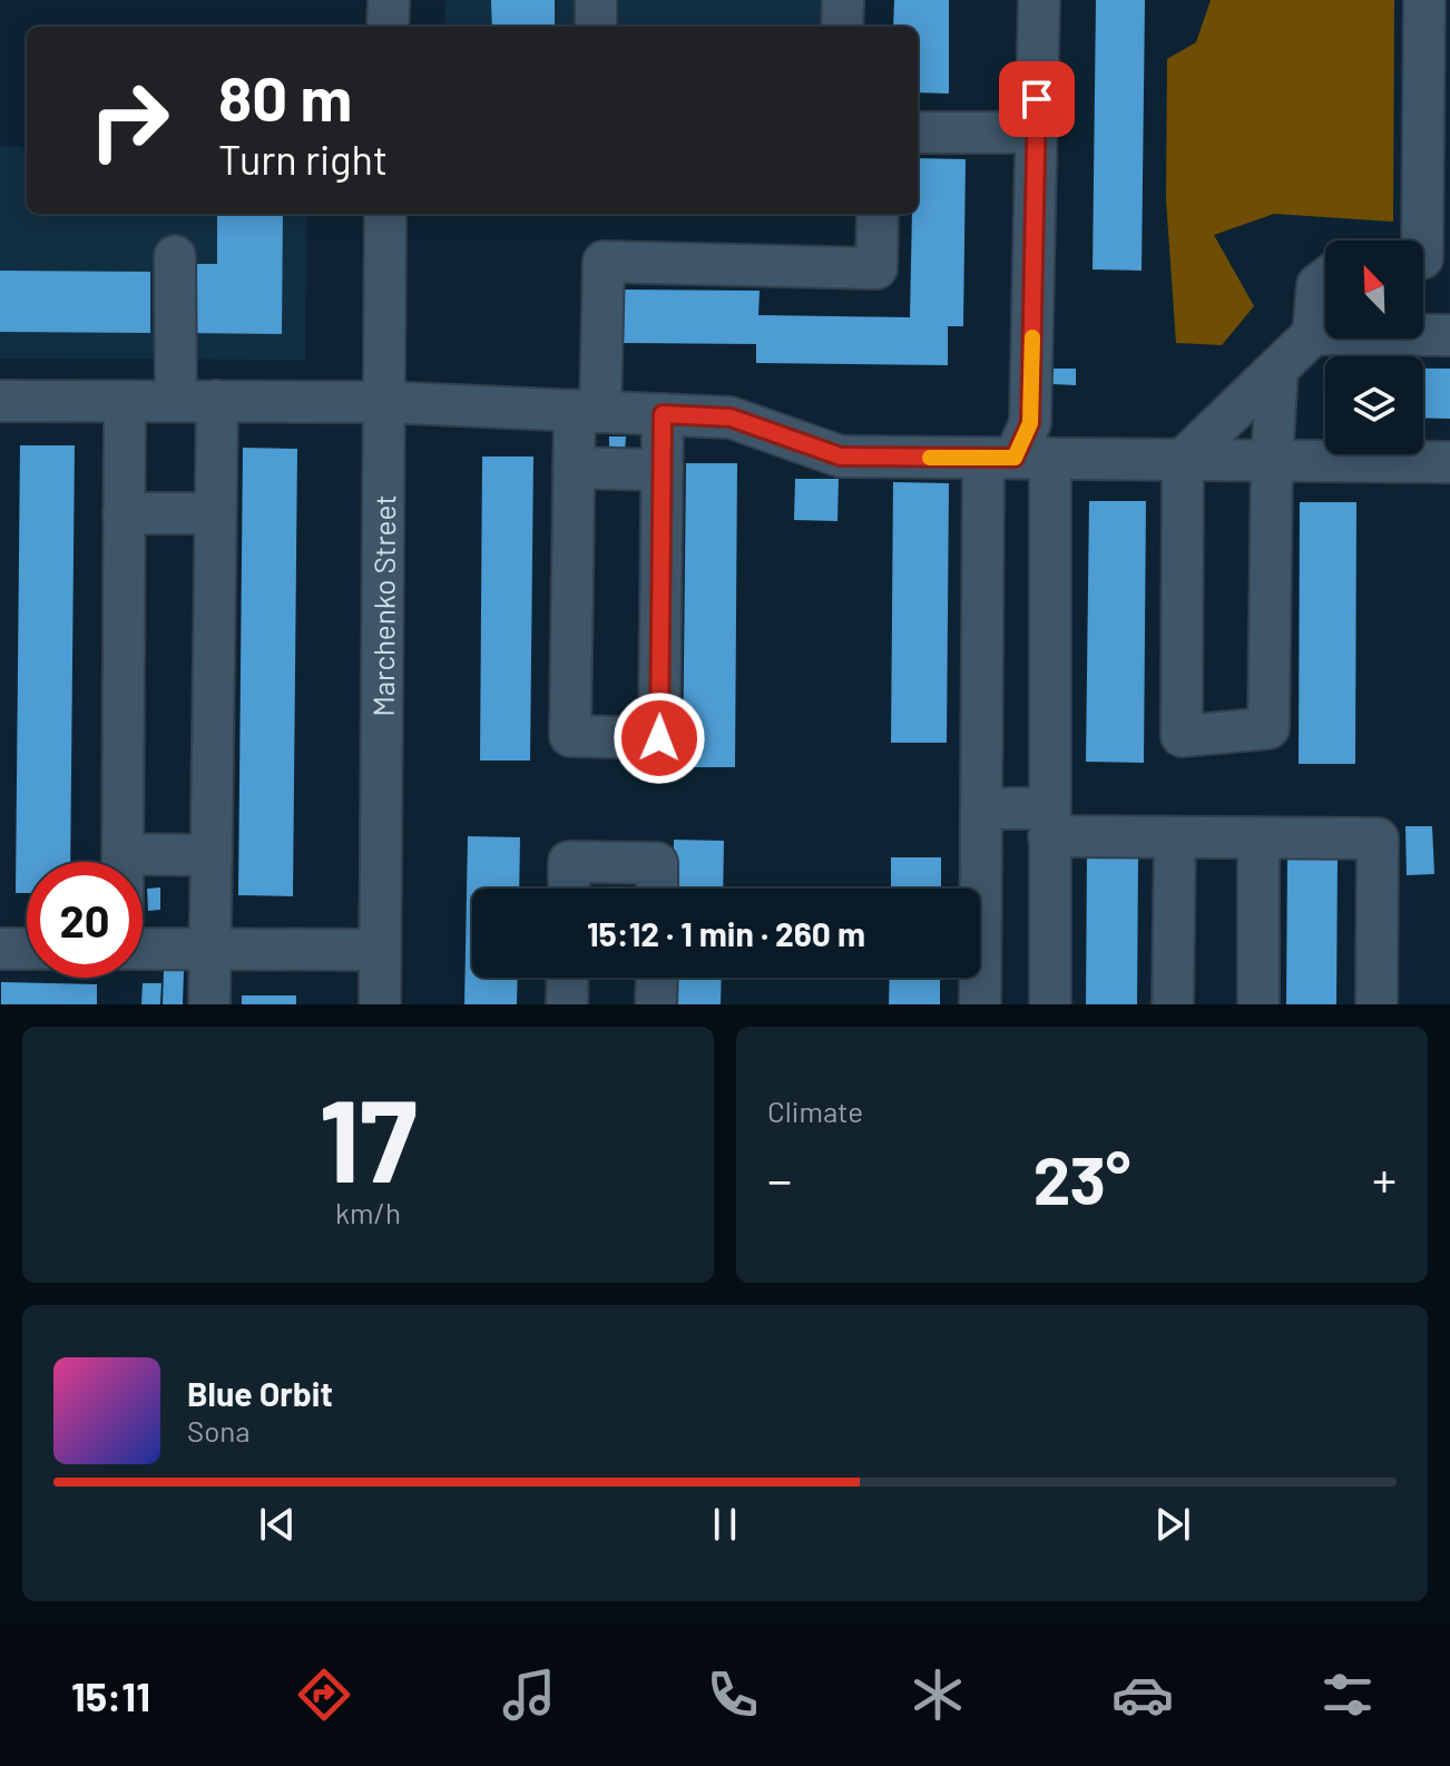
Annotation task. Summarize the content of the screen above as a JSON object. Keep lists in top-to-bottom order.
{
  "streets": {
    "street": ["Marchenko Street"]
  },
  "north": "top left",
  "page": {
    "turn": ["80 m", "Turn right"],
    "limit": "20",
    "trip": "15:12 · 1 min · 260 m",
    "tile": [
      ["17", "km/h"],
      "Climate"
    ],
    "heat": ["−", "23°", "+"],
    "song": ["Blue Orbit", "Sona"],
    "tabs": "15:11"
  }
}
